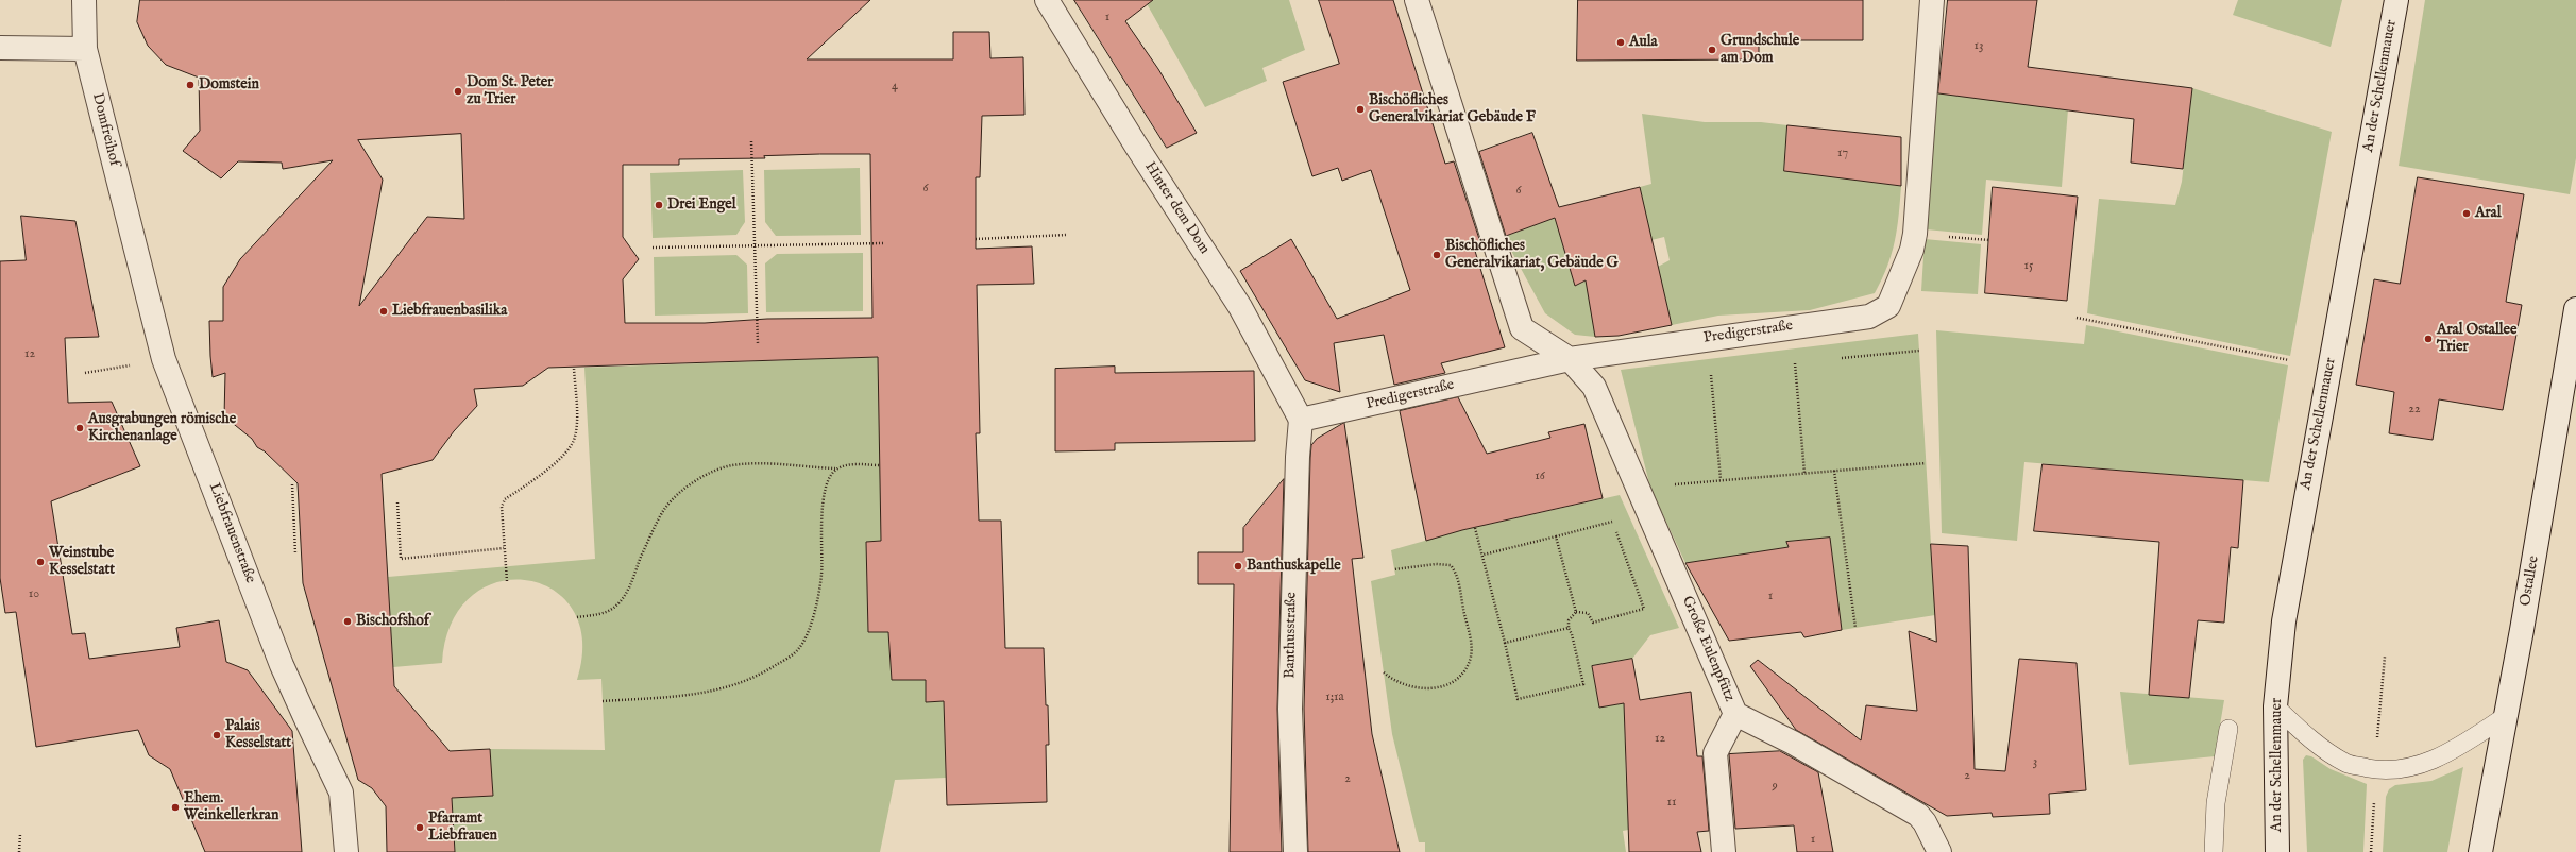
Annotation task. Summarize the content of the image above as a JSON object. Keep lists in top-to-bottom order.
{
  "streets": {
    "street": [
      "An der Schellenmauer",
      "Domfreihof",
      "Hinter dem Dom",
      "Predigerstraße",
      "Liebfrauenstraße",
      "Ostallee",
      "Banthusstraße",
      "Große Eulenpfütz"
    ]
  },
  "crossings": [
    ["Domfreihof", "Liebfrauenstraße"],
    ["Hinter dem Dom", "Predigerstraße"],
    ["Hinter dem Dom", "Banthusstraße"],
    ["Predigerstraße", "Banthusstraße"],
    ["Predigerstraße", "Große Eulenpfütz"]
  ],
  "places": [
    "Aula",
    "Grundschule am Dom",
    "Domstein",
    "Dom St. Peter zu Trier",
    "Bischöfliches Generalvikariat Gebäude F",
    "Drei Engel",
    "Aral",
    "Bischöfliches Generalvikariat, Gebäude G",
    "Liebfrauenbasilika",
    "Aral Ostallee Trier",
    "Ausgrabungen römische Kirchenanlage",
    "Weinstube Kesselstatt",
    "Banthuskapelle",
    "Bischofshof",
    "Palais Kesselstatt",
    "Ehem. Weinkellerkran",
    "Pfarramt Liebfrauen"
  ],
  "house_numbers": [
    "1",
    "13",
    "4",
    "17",
    "6",
    "6",
    "15",
    "12",
    "22",
    "16",
    "10",
    "1",
    "1;1a",
    "12",
    "3",
    "2",
    "2",
    "9",
    "11",
    "1"
  ]
}
